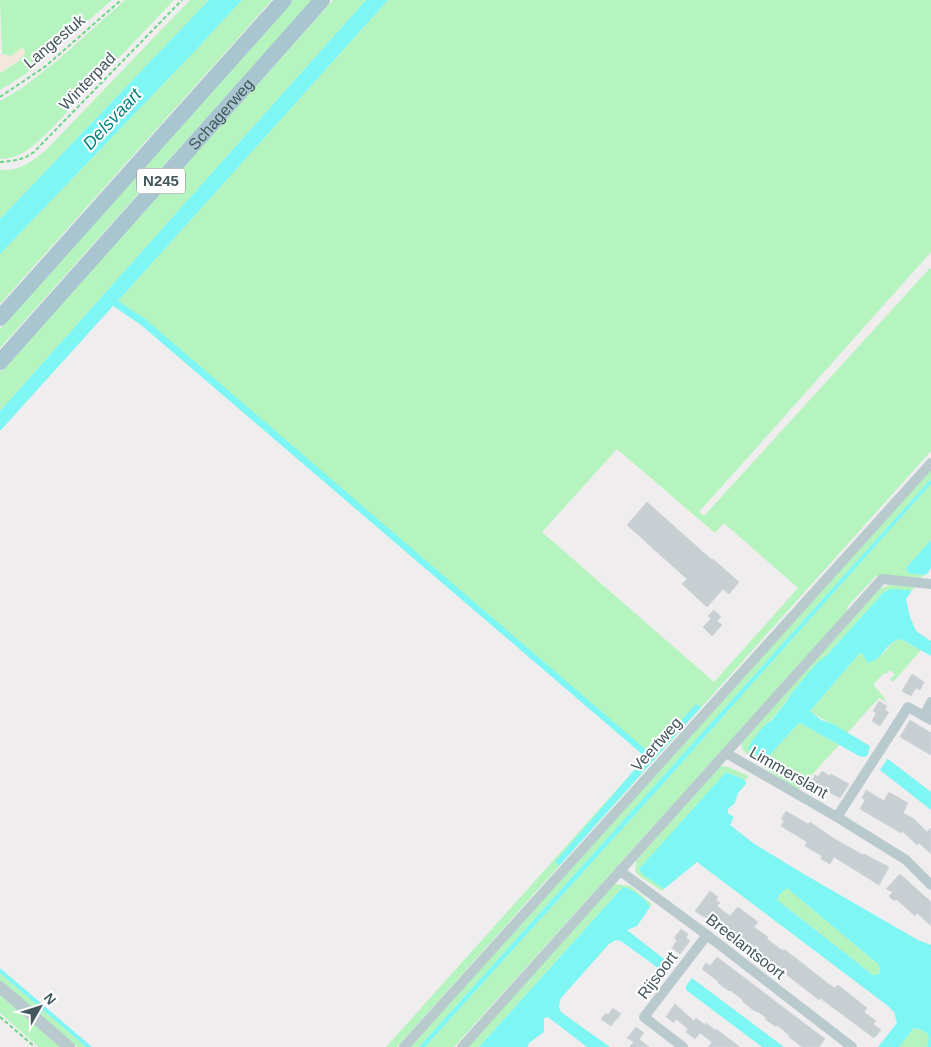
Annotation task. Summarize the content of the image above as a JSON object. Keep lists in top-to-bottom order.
{
  "streets": {
    "main road": ["Schagerweg", "N245"],
    "street": [
      "Veertweg",
      "Limmerslant",
      "Breelantsoort",
      "Rijsoort"
    ],
    "path": ["Langestuk", "Winterpad"]
  },
  "crossings": [
    ["Breelantsoort", "Rijsoort"]
  ],
  "water": ["Delsvaart"],
  "north": "top right"
}
